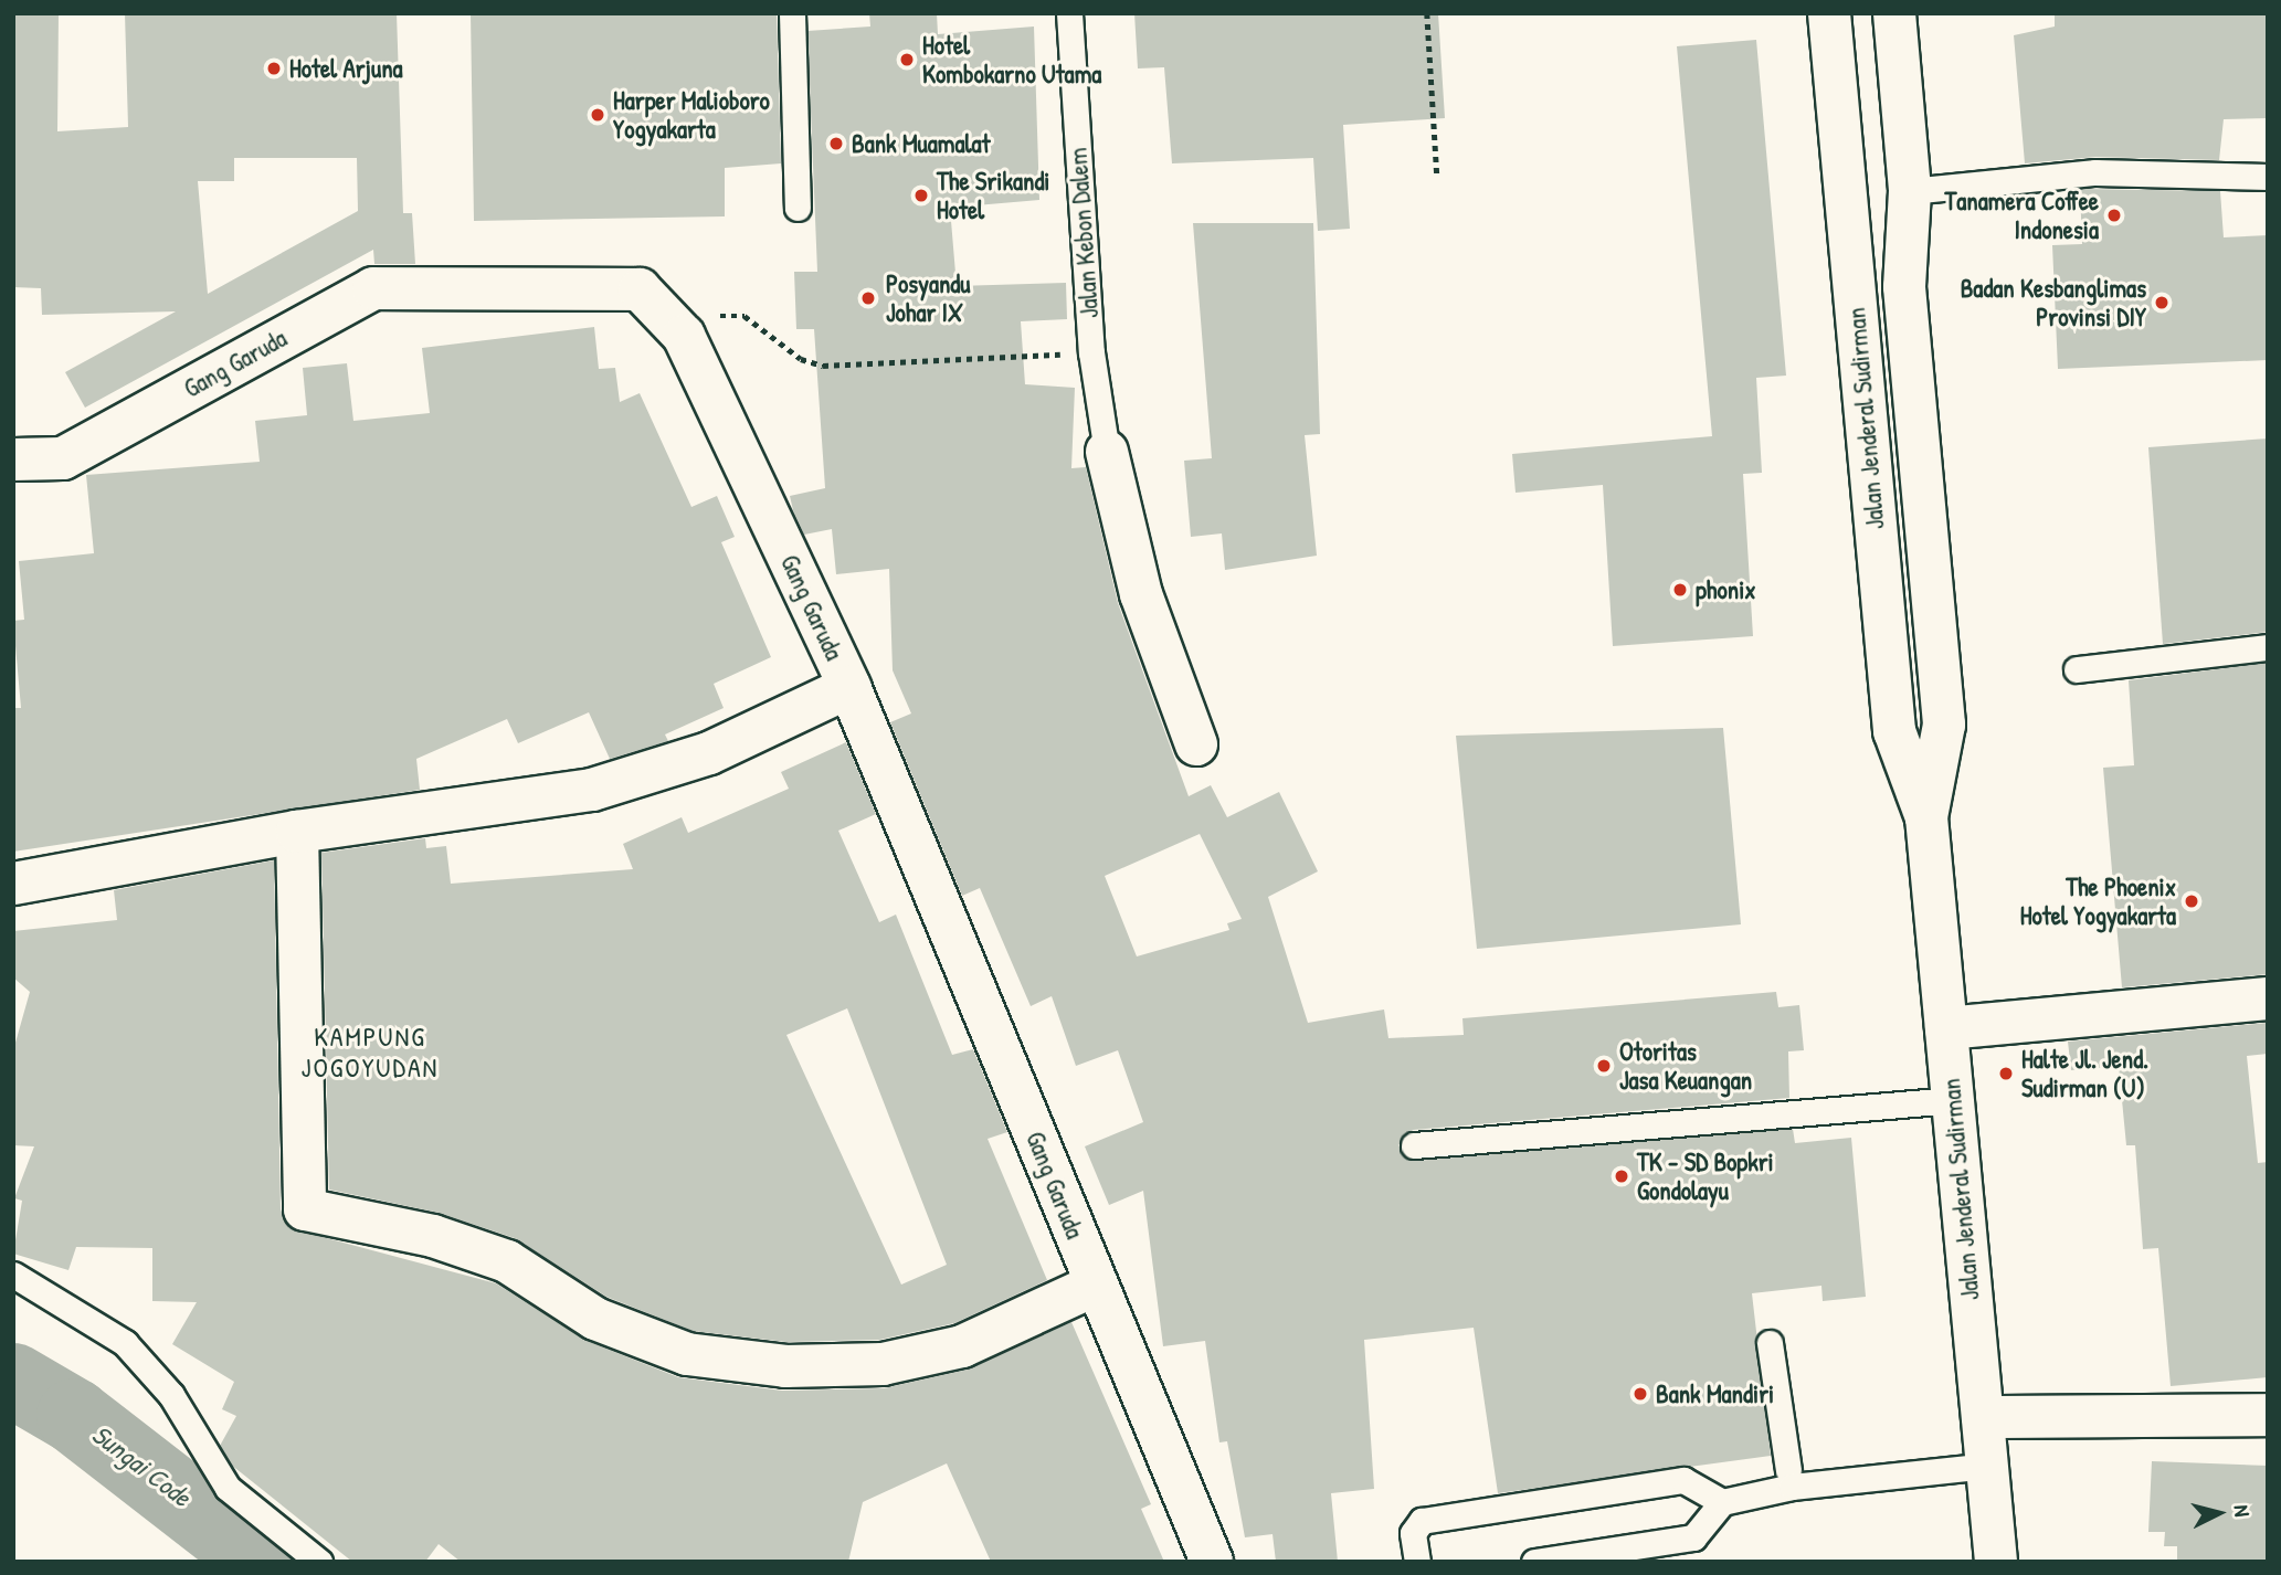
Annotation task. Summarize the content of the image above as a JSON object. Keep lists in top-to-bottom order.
{
  "streets": {
    "street": ["Gang Garuda", "Jalan Jenderal Sudirman"],
    "lane": ["Jalan Kebon Dalem"]
  },
  "districts": ["KAMPUNG JOGOYUDAN"],
  "water": ["Sungai Code"],
  "places": [
    "Hotel Kombokarno Utama",
    "Hotel Arjuna",
    "Harper Malioboro Yogyakarta",
    "Bank Muamalat",
    "The Srikandi Hotel",
    "Tanamera Coffee Indonesia",
    "Posyandu Johar IX",
    "Badan Kesbanglimas Provinsi DIY",
    "phonix",
    "The Phoenix Hotel Yogyakarta",
    "Otoritas Jasa Keuangan",
    "Halte Jl. Jend. Sudirman (U)",
    "TK - SD Bopkri Gondolayu",
    "Bank Mandiri"
  ],
  "north": "right"
}
